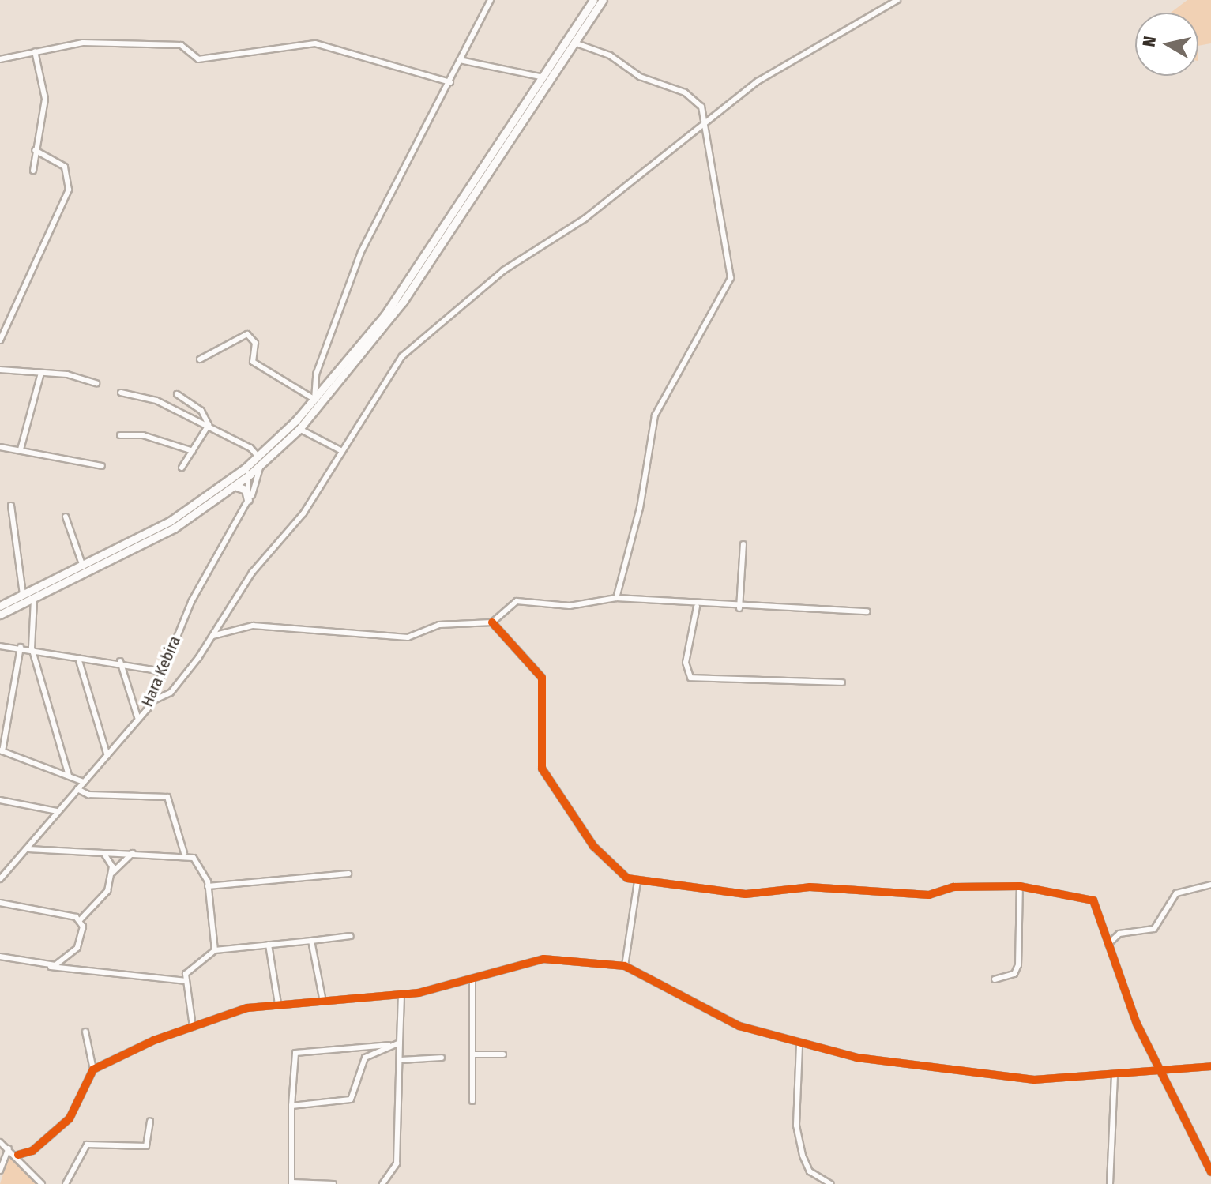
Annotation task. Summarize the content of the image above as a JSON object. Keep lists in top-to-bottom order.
{
  "streets": {
    "street": ["Hara Kebira"]
  },
  "north": "left"
}
